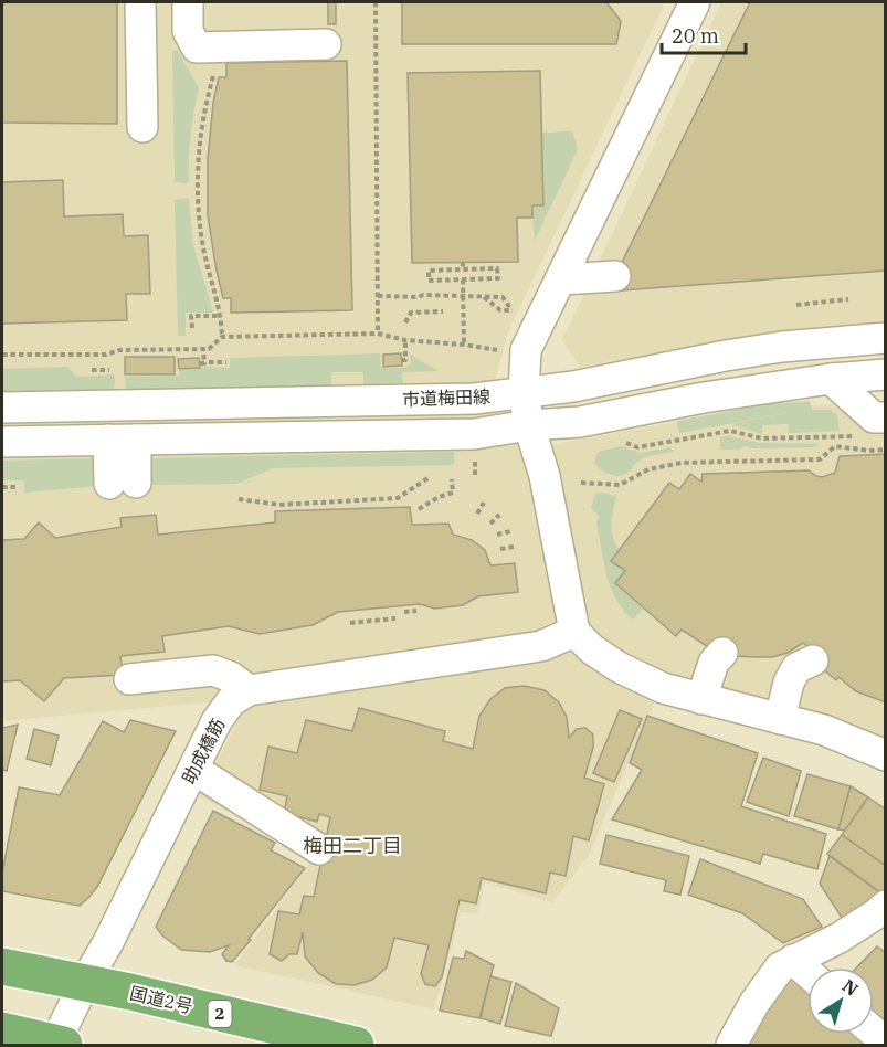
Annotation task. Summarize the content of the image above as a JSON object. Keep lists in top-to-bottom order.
{
  "streets": {
    "highway": ["国道2号", "2"],
    "street": ["市道梅田線", "助成橋筋"]
  },
  "crossings": [
    ["助成橋筋", "国道2号"],
    ["助成橋筋", "2"],
    ["国道2号", "2"]
  ],
  "districts": ["梅田二丁目"],
  "scale_bar": "20 m",
  "north": "top right"
}
